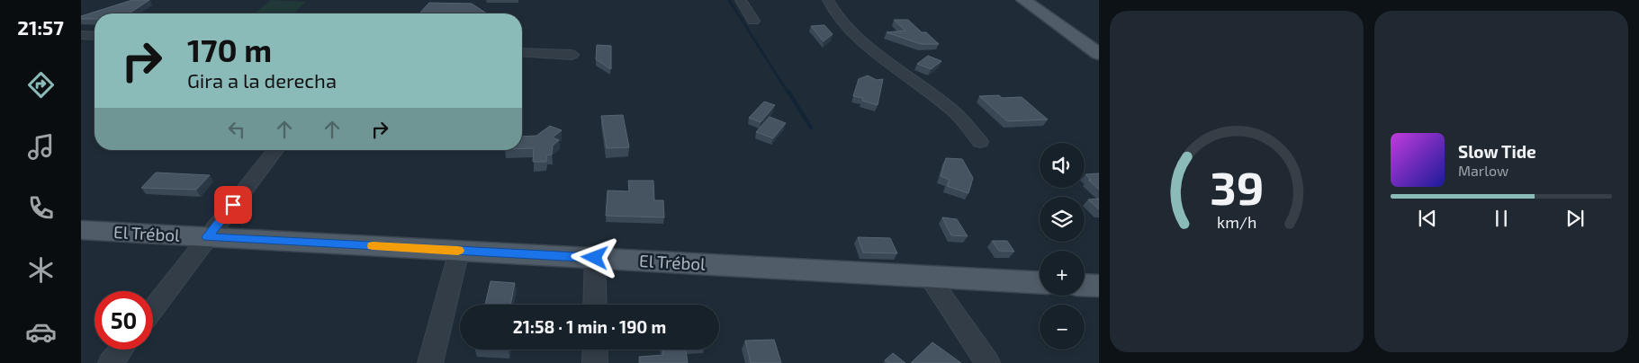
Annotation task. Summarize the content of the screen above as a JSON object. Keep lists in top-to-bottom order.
{
  "streets": {
    "main road": ["El Trébol"]
  },
  "page": {
    "tabs": "21:57",
    "turn": ["170 m", "Gira a la derecha"],
    "song": ["Slow Tide", "Marlow"],
    "map_buttons": ["+", "−"],
    "limit": "50",
    "trip": "21:58 · 1 min · 190 m",
    "gauge": ["39", "km/h"]
  }
}
